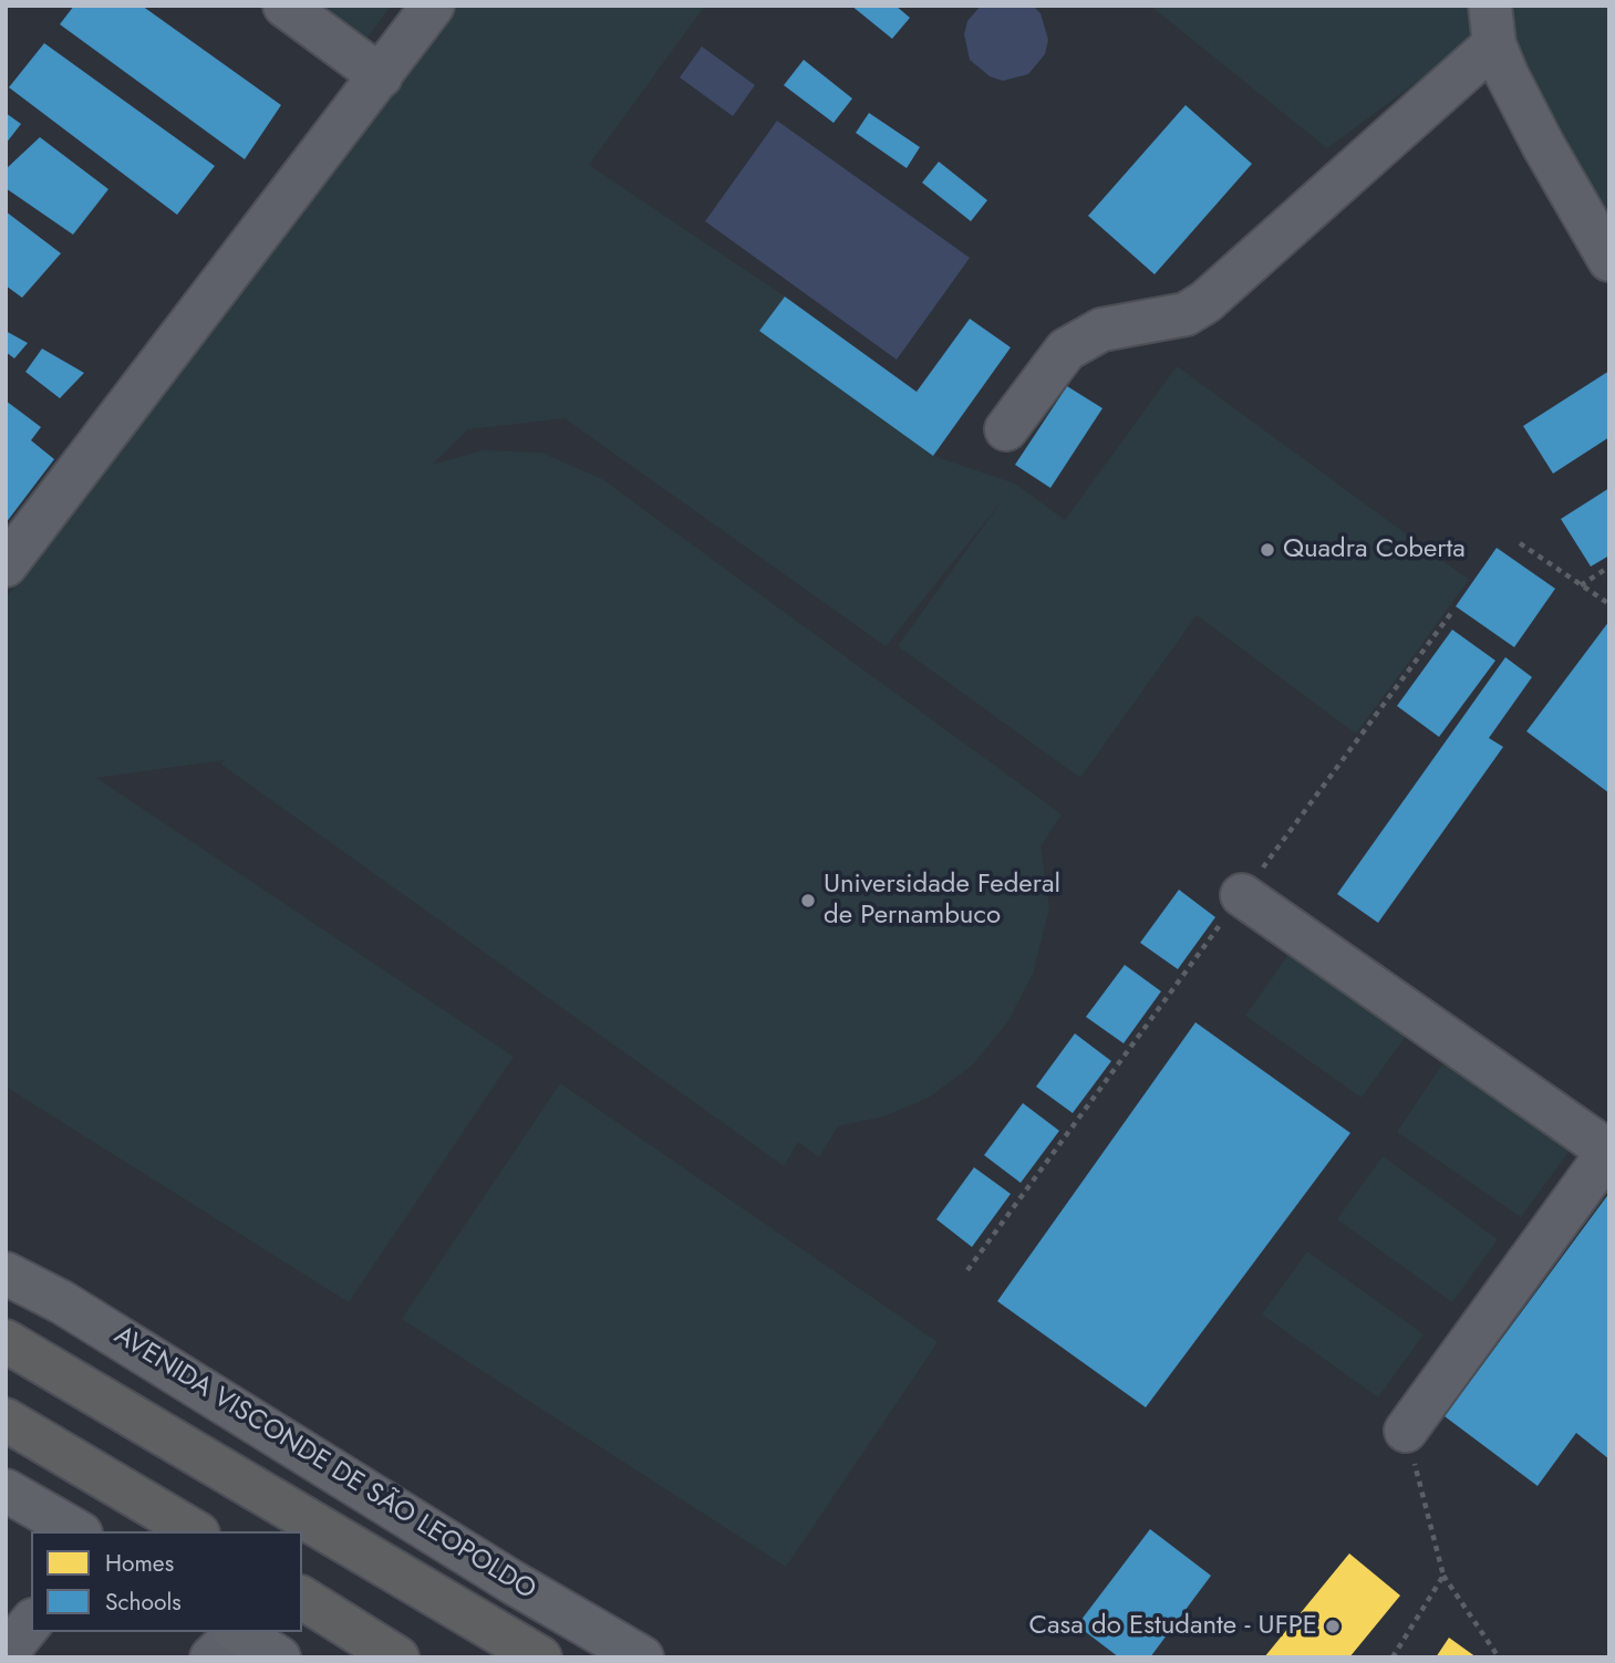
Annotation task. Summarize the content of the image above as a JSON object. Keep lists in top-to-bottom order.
{
  "streets": {
    "highway": ["AVENIDA VISCONDE DE SÃO LEOPOLDO"]
  },
  "places": ["Quadra Coberta", "Universidade Federal de Pernambuco", "Casa do Estudante - UFPE"],
  "legend": ["Homes", "Schools"]
}
